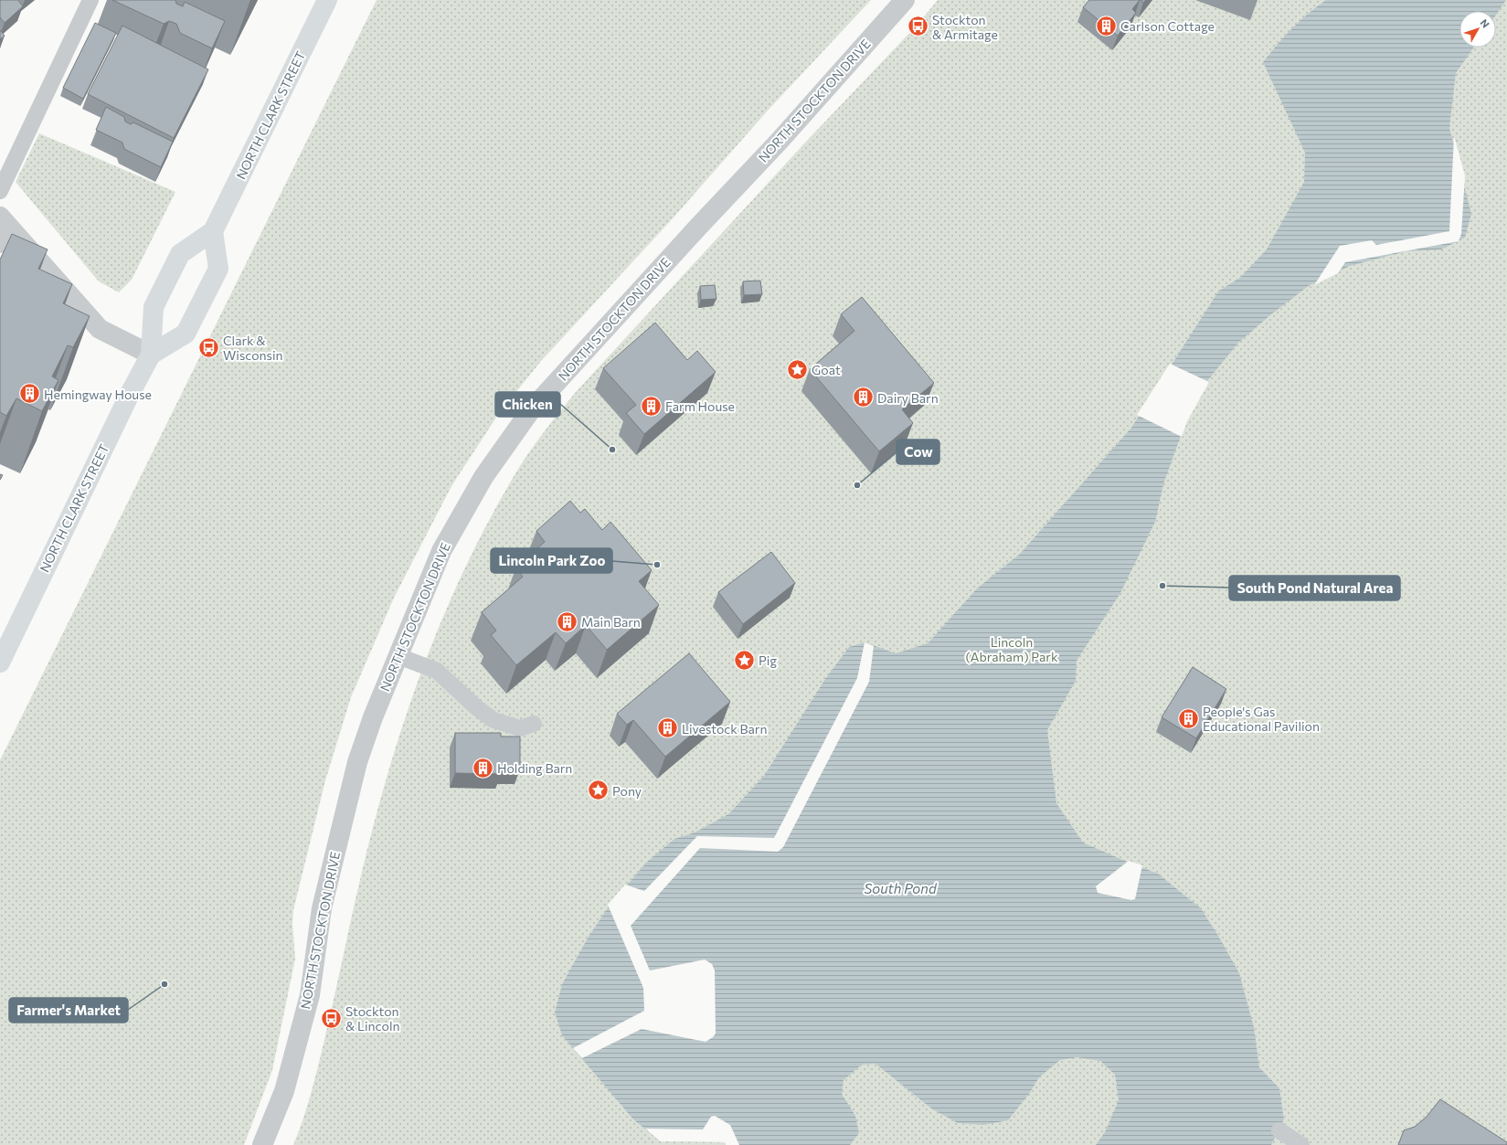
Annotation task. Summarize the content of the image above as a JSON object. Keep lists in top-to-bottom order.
{
  "streets": {
    "main road": ["NORTH CLARK STREET"],
    "street": ["NORTH STOCKTON DRIVE"]
  },
  "water": ["South Pond"],
  "parks": ["Lincoln (Abraham) Park"],
  "places": {
    "building": [
      "Carlson Cottage",
      "Hemingway House",
      "Dairy Barn",
      "Farm House",
      "Main Barn",
      "People's Gas Educational Pavilion",
      "Livestock Barn",
      "Holding Barn"
    ],
    "bus stop": ["Stockton & Armitage", "Clark & Wisconsin", "Stockton & Lincoln"],
    "place": ["Goat", "Pig", "Pony"],
    "other": [
      "Chicken",
      "Cow",
      "Lincoln Park Zoo",
      "South Pond Natural Area",
      "Farmer's Market"
    ]
  },
  "north": "top right"
}
